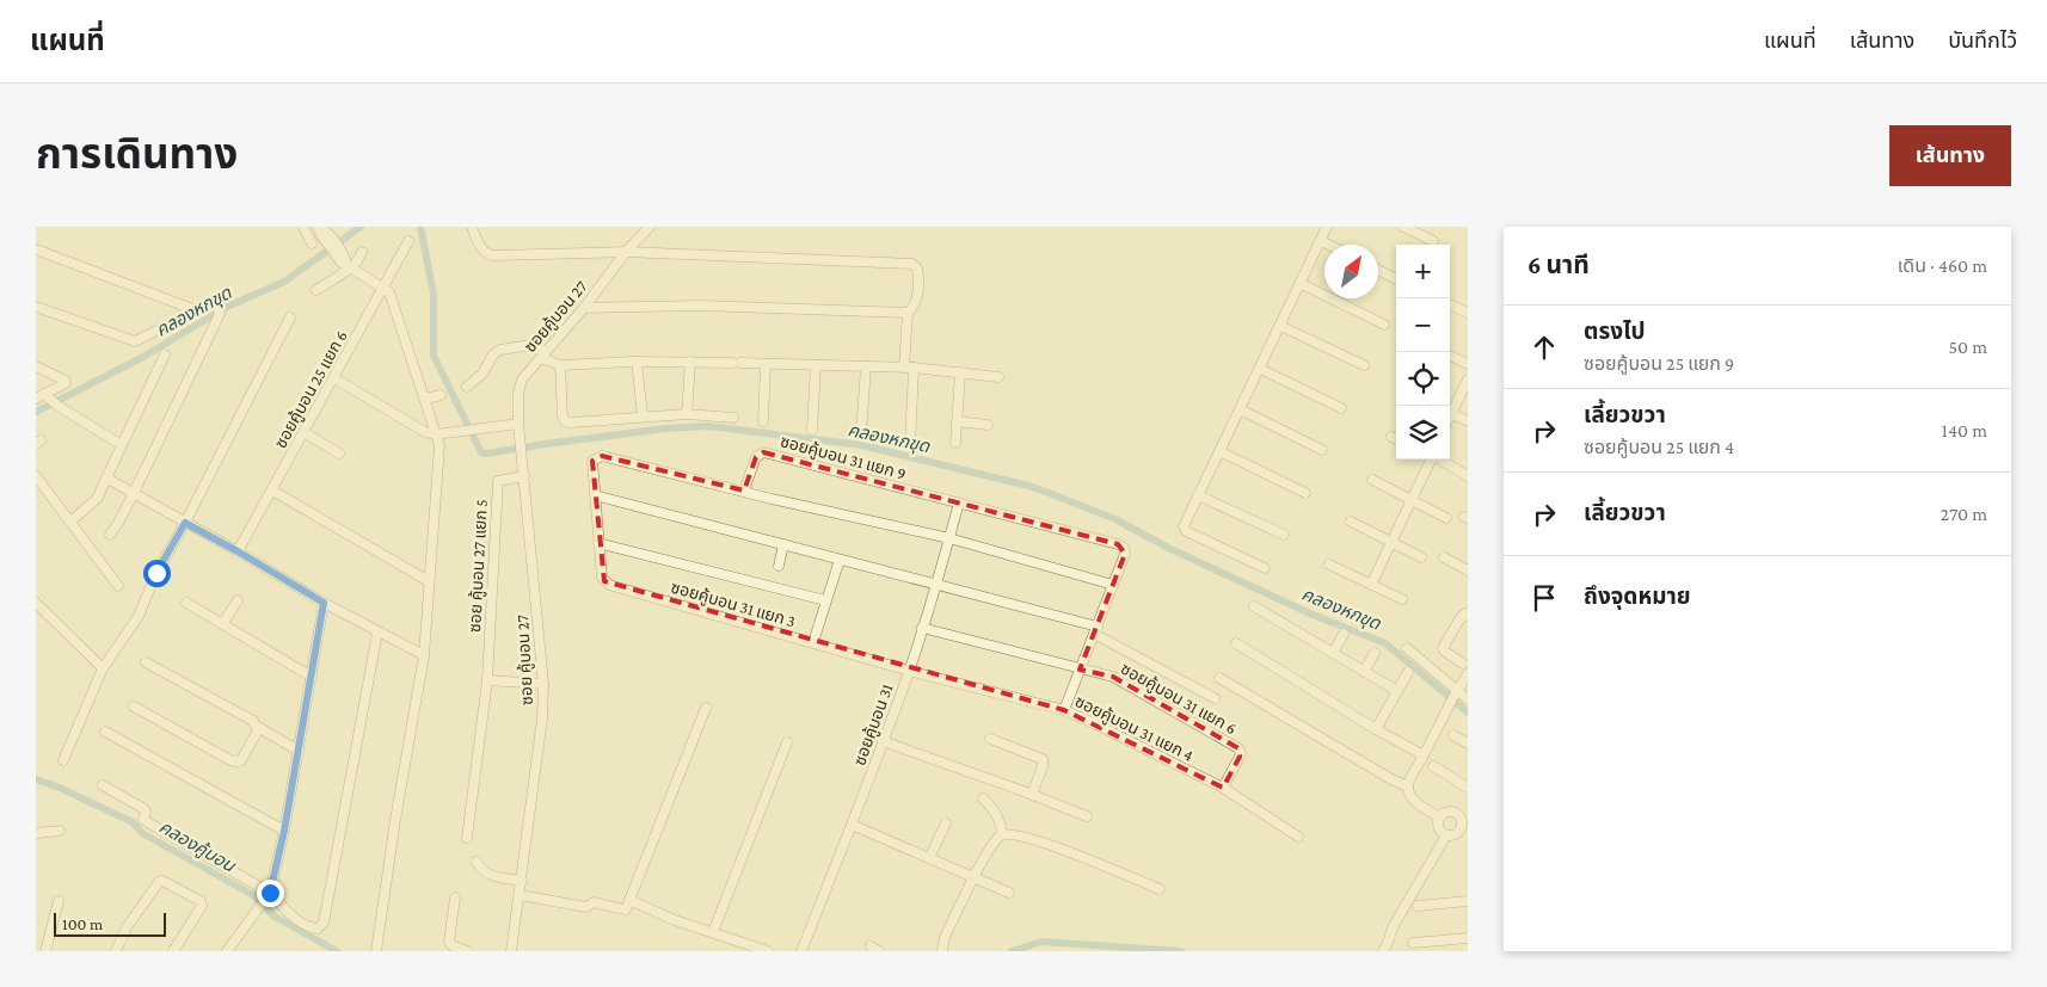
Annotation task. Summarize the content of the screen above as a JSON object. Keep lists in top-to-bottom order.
{
  "streets": {
    "street": [
      "ซอยคู้บอน 27",
      "ซอยคู้บอน 25 แยก 6",
      "ซอยคู้บอน 31 แยก 9",
      "ซอย คู้บอน 27 แยก 5",
      "ซอยคู้บอน 31 แยก 3",
      "ซอย คู้บอน 27",
      "ซอยคู้บอน 31 แยก 6",
      "ซอยคู้บอน 31",
      "ซอยคู้บอน 31 แยก 4"
    ]
  },
  "crossings": [
    ["ซอยคู้บอน 27", "ซอย คู้บอน 27"],
    ["ซอยคู้บอน 31 แยก 9", "ซอยคู้บอน 31 แยก 3"],
    ["ซอยคู้บอน 31 แยก 9", "ซอยคู้บอน 31"],
    ["ซอย คู้บอน 27 แยก 5", "ซอย คู้บอน 27"],
    ["ซอยคู้บอน 31 แยก 3", "ซอยคู้บอน 31"],
    ["ซอยคู้บอน 31 แยก 3", "ซอยคู้บอน 31 แยก 4"],
    ["ซอยคู้บอน 31 แยก 6", "ซอยคู้บอน 31"],
    ["ซอยคู้บอน 31 แยก 6", "ซอยคู้บอน 31 แยก 4"],
    ["ซอยคู้บอน 31", "ซอยคู้บอน 31 แยก 4"]
  ],
  "water": ["คลองหกขุด", "คลองคู้บอน"],
  "scale_bar": "100 m",
  "north": "top right",
  "page": {
    "header": "แผนที่",
    "nav": ["แผนที่", "เส้นทาง", "บันทึกไว้"],
    "title": "การเดินทาง",
    "buttons": "เส้นทาง",
    "heading": ["6 นาที", "เดิน · 460 m"],
    "map_buttons": ["+", "−"],
    "list": [
      ["ตรงไป", "ซอยคู้บอน 25 แยก 9", "50 m"],
      ["เลี้ยวขวา", "ซอยคู้บอน 25 แยก 4", "140 m"],
      ["เลี้ยวขวา", "270 m"],
      "ถึงจุดหมาย"
    ],
    "scale": "100 m"
  }
}
